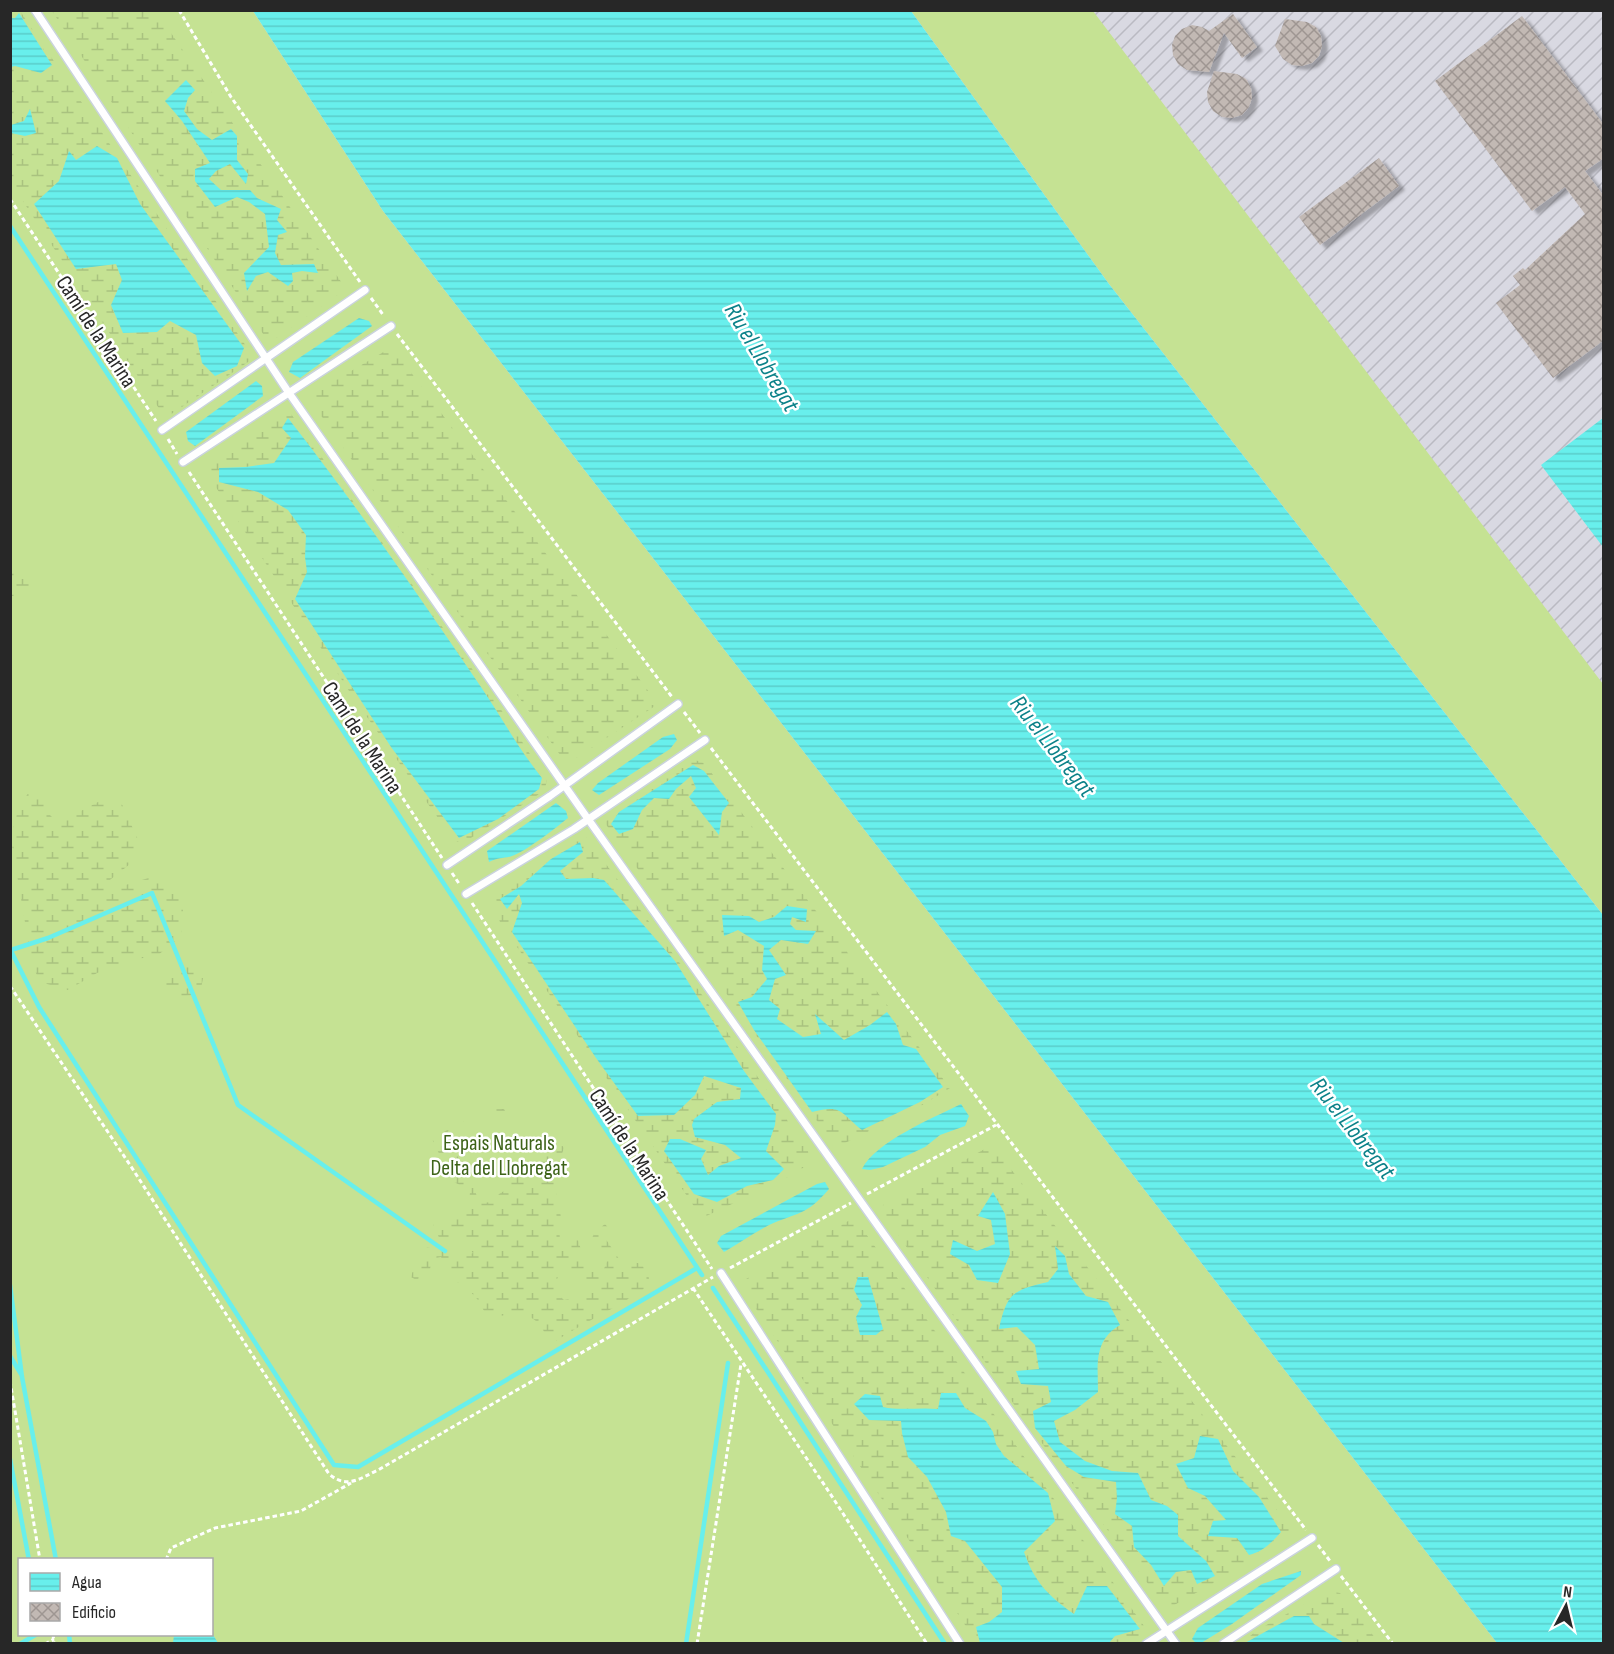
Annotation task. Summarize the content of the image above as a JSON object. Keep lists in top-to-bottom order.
{
  "streets": {
    "path": ["Camí de la Marina"]
  },
  "water": ["Riu el Llobregat"],
  "parks": ["Espais Naturals Delta del Llobregat"],
  "legend": ["Agua", "Edificio"],
  "north": "top"
}
